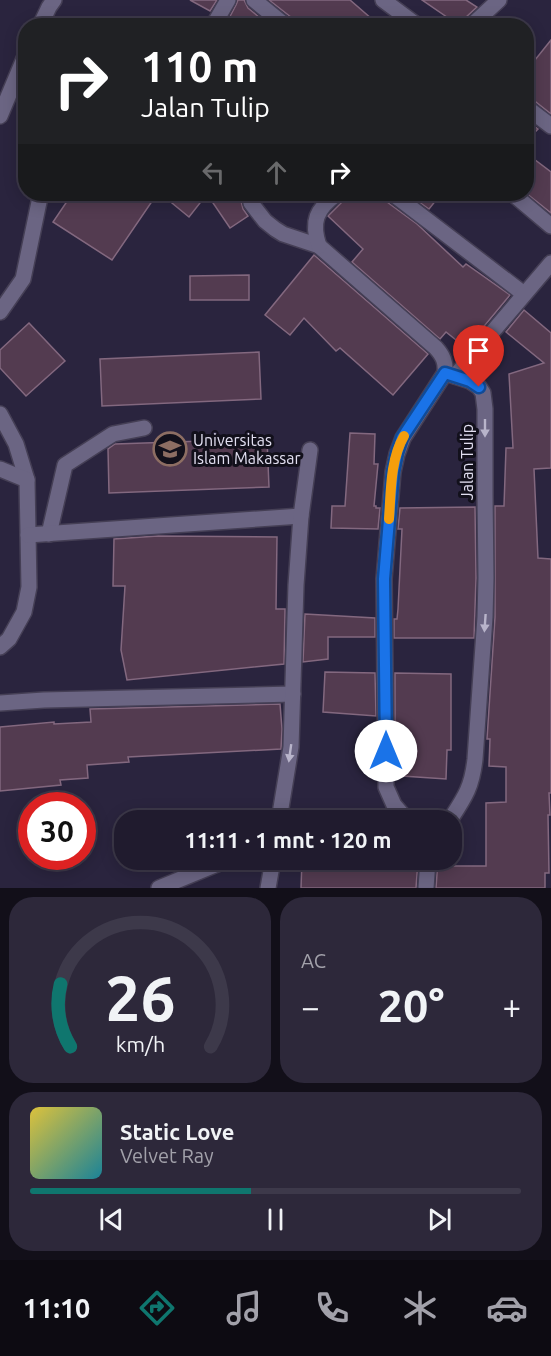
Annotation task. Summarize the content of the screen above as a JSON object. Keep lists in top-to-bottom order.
{
  "streets": {
    "street": ["Jalan Tulip"]
  },
  "places": {
    "school or university": ["Universitas Islam Makassar"]
  },
  "page": {
    "turn": ["110 m", "Jalan Tulip"],
    "limit": "30",
    "trip": "11:11 · 1 mnt · 120 m",
    "tile": "AC",
    "heat": ["−", "20°", "+"],
    "song": ["Static Love", "Velvet Ray"],
    "tabs": "11:10",
    "gauge": ["26", "km/h"]
  }
}
